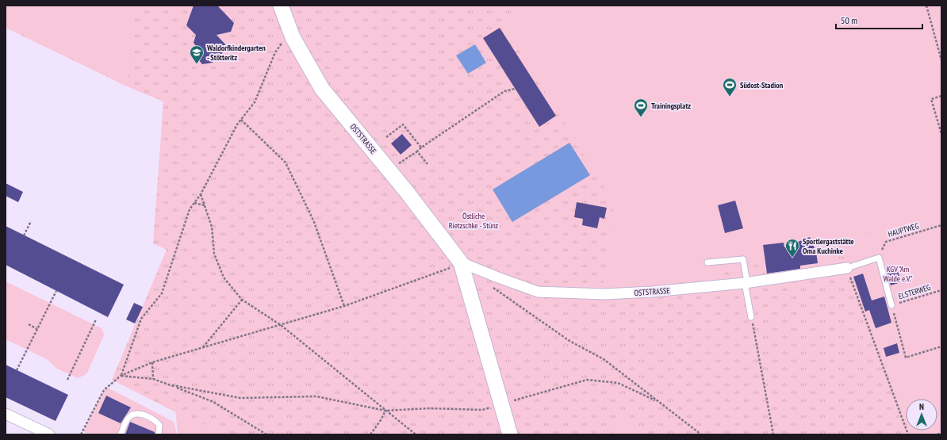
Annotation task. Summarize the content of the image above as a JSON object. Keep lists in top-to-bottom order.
{
  "streets": {
    "street": ["OSTSTRASSE"],
    "path": ["HAUPTWEG", "ELSTERWEG"]
  },
  "parks": ["Östliche Rietzschke - Stünz", "KGV \"Am Walde e.V.\""],
  "places": {
    "school or university": ["Waldorfkindergarten - Stötteritz"],
    "sports": ["Südost-Stadion", "Trainingsplatz"],
    "restaurant": ["Sportlergaststätte Oma Kuchinke"]
  },
  "scale_bar": "50 m",
  "north": "top"
}
